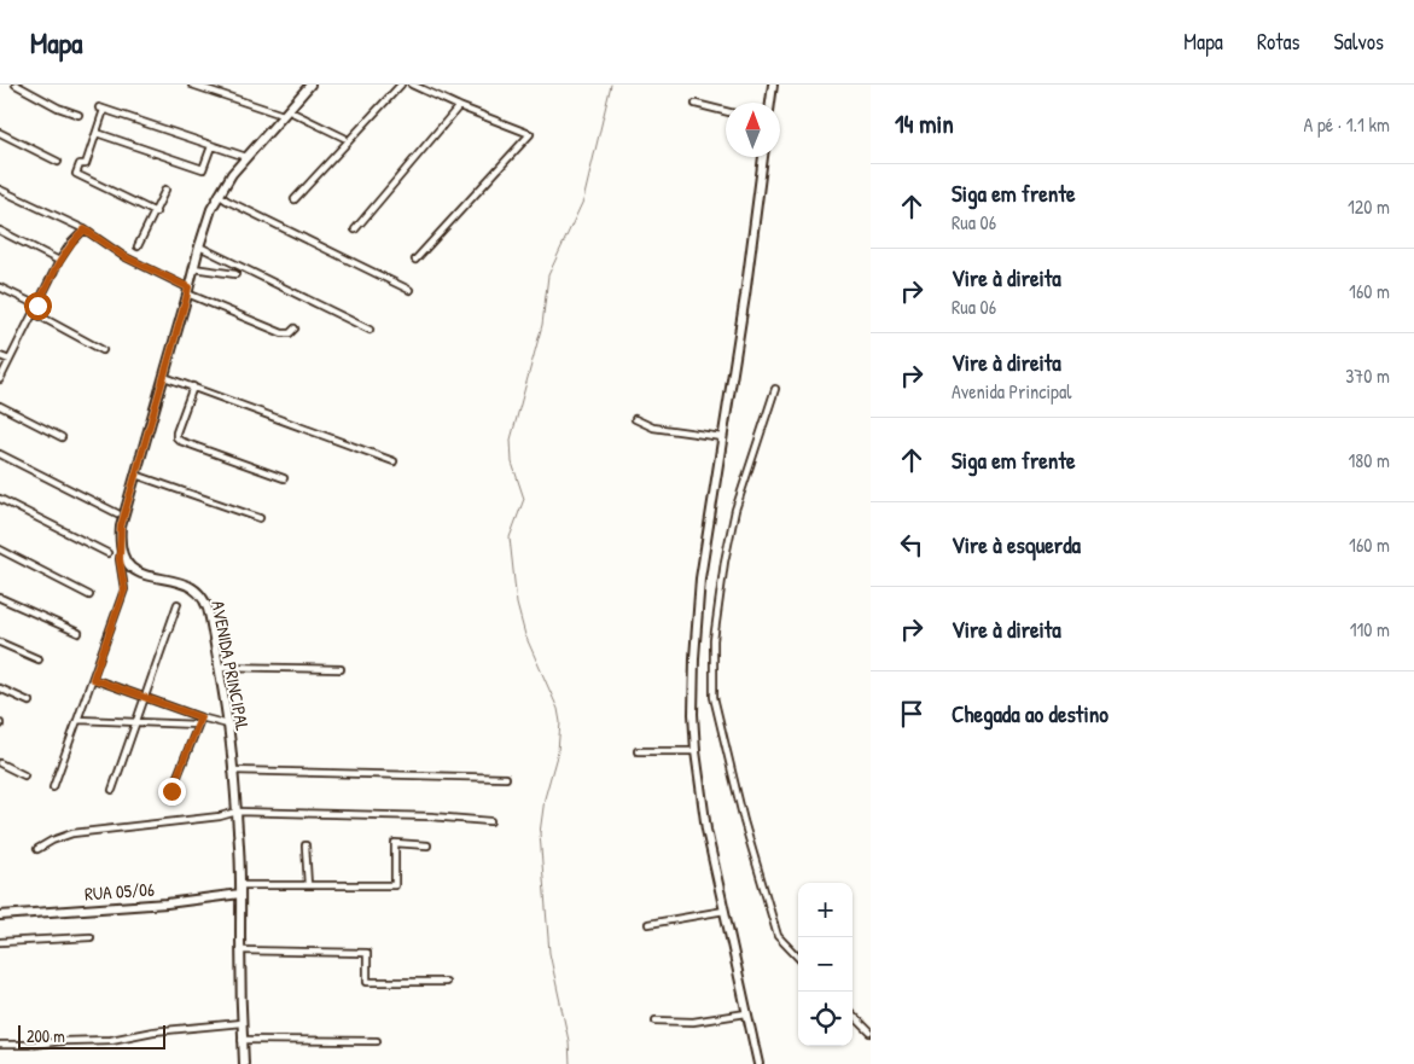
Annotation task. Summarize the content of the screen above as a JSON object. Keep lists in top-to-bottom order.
{
  "streets": {
    "street": ["AVENIDA PRINCIPAL", "RUA 05/06"]
  },
  "crossings": [
    ["AVENIDA PRINCIPAL", "RUA 05/06"]
  ],
  "scale_bar": "200 m",
  "north": "top",
  "page": {
    "header": "Mapa",
    "nav": ["Mapa", "Rotas", "Salvos"],
    "heading": ["14 min", "A pé · 1.1 km"],
    "list": [
      ["Siga em frente", "Rua 06", "120 m"],
      ["Vire à direita", "Rua 06", "160 m"],
      ["Vire à direita", "Avenida Principal", "370 m"],
      ["Siga em frente", "180 m"],
      ["Vire à esquerda", "160 m"],
      ["Vire à direita", "110 m"],
      "Chegada ao destino"
    ],
    "map_buttons": ["+", "−"],
    "scale": "200 m"
  }
}
